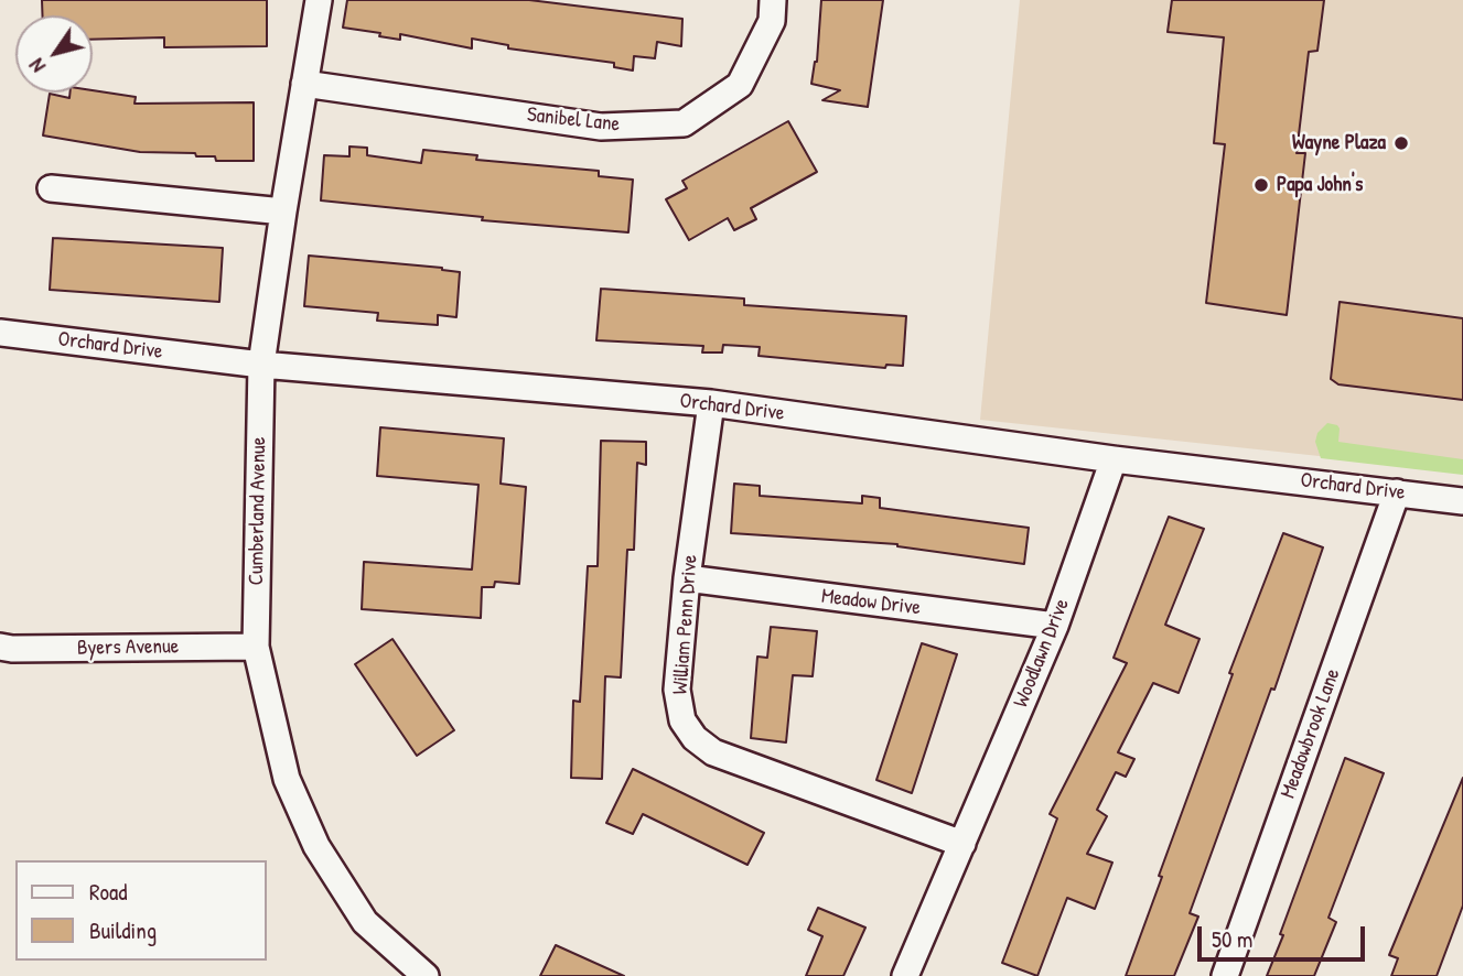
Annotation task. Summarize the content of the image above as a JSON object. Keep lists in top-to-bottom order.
{
  "streets": {
    "street": [
      "Sanibel Lane",
      "Orchard Drive",
      "Cumberland Avenue",
      "Meadow Drive",
      "William Penn Drive",
      "Byers Avenue",
      "Woodlawn Drive",
      "Meadowbrook Lane"
    ]
  },
  "crossings": [
    ["Sanibel Lane", "Cumberland Avenue"],
    ["Orchard Drive", "Cumberland Avenue"],
    ["Orchard Drive", "William Penn Drive"],
    ["Orchard Drive", "Woodlawn Drive"],
    ["Orchard Drive", "Meadowbrook Lane"],
    ["Cumberland Avenue", "Byers Avenue"],
    ["Meadow Drive", "William Penn Drive"],
    ["Meadow Drive", "Woodlawn Drive"],
    ["William Penn Drive", "Woodlawn Drive"]
  ],
  "places": ["Wayne Plaza", "Papa John's"],
  "legend": ["Road", "Building"],
  "scale_bar": "50 m",
  "north": "bottom left"
}
